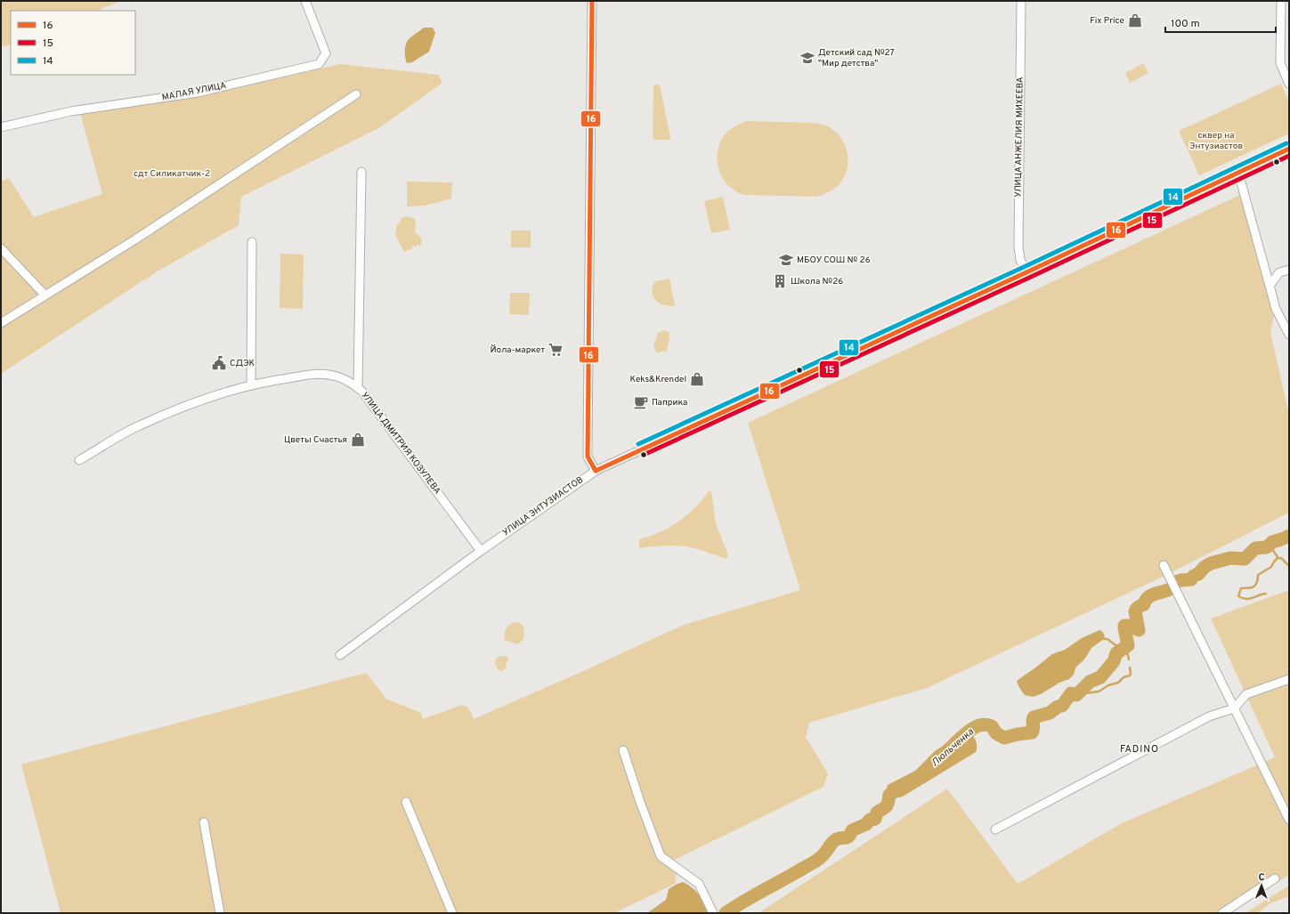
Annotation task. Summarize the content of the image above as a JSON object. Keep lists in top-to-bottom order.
{
  "streets": {
    "street": [
      "МАЛАЯ УЛИЦА",
      "УЛИЦА АНЖЕЛИЯ МИХЕЕВА",
      "УЛИЦА ДМИТРИЯ КОЗУЛЕВА",
      "УЛИЦА ЭНТУЗИАСТОВ"
    ]
  },
  "crossings": [
    ["УЛИЦА АНЖЕЛИЯ МИХЕЕВА", "УЛИЦА ЭНТУЗИАСТОВ"],
    ["УЛИЦА ДМИТРИЯ КОЗУЛЕВА", "УЛИЦА ЭНТУЗИАСТОВ"]
  ],
  "districts": ["FADINO"],
  "water": ["Люльченка"],
  "parks": ["сквер на Энтузиастов", "сдт Силикатчик-2"],
  "places": {
    "shop": ["Fix Price", "Keks&Krendel", "Цветы Счастья"],
    "school or university": ["Детский сад №27 \"Мир детства\"", "МБОУ СОШ № 26"],
    "building": ["Школа №26"],
    "supermarket": ["Йола-маркет"],
    "public building": ["СДЭК"],
    "cafe": ["Паприка"]
  },
  "lines": ["transit line 16", "transit line 14", "transit line 15"],
  "legend": ["16", "15", "14"],
  "scale_bar": "100 m",
  "north": "top"
}
